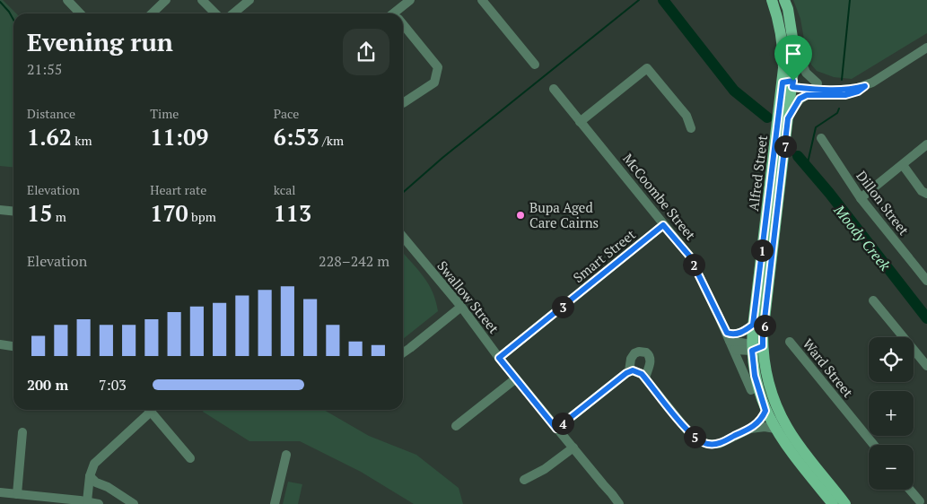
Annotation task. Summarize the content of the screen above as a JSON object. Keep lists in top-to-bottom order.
{
  "streets": {
    "main road": ["Alfred Street"],
    "street": [
      "McCoombe Street",
      "Dillon Street",
      "Smart Street",
      "Swallow Street",
      "Ward Street"
    ]
  },
  "crossings": [
    ["McCoombe Street", "Smart Street"],
    ["Smart Street", "Swallow Street"]
  ],
  "water": ["Moody Creek"],
  "places": ["Bupa Aged Care Cairns"],
  "page": {
    "heading": ["Evening run", "21:55"],
    "stats": [
      ["Distance", "1.62 km"],
      ["Time", "11:09"],
      ["Pace", "6:53 /km"],
      ["Elevation", "15 m"],
      ["Heart rate", "170 bpm"],
      ["kcal", "113"]
    ],
    "pins": [
      "7",
      "1",
      "2",
      "3",
      "6",
      "4",
      "5"
    ],
    "chart": ["Elevation", "228–242 m"],
    "map_buttons": ["+", "−"],
    "list": [
      {
        "name": "200 m",
        "note": "7:03"
      }
    ]
  }
}
